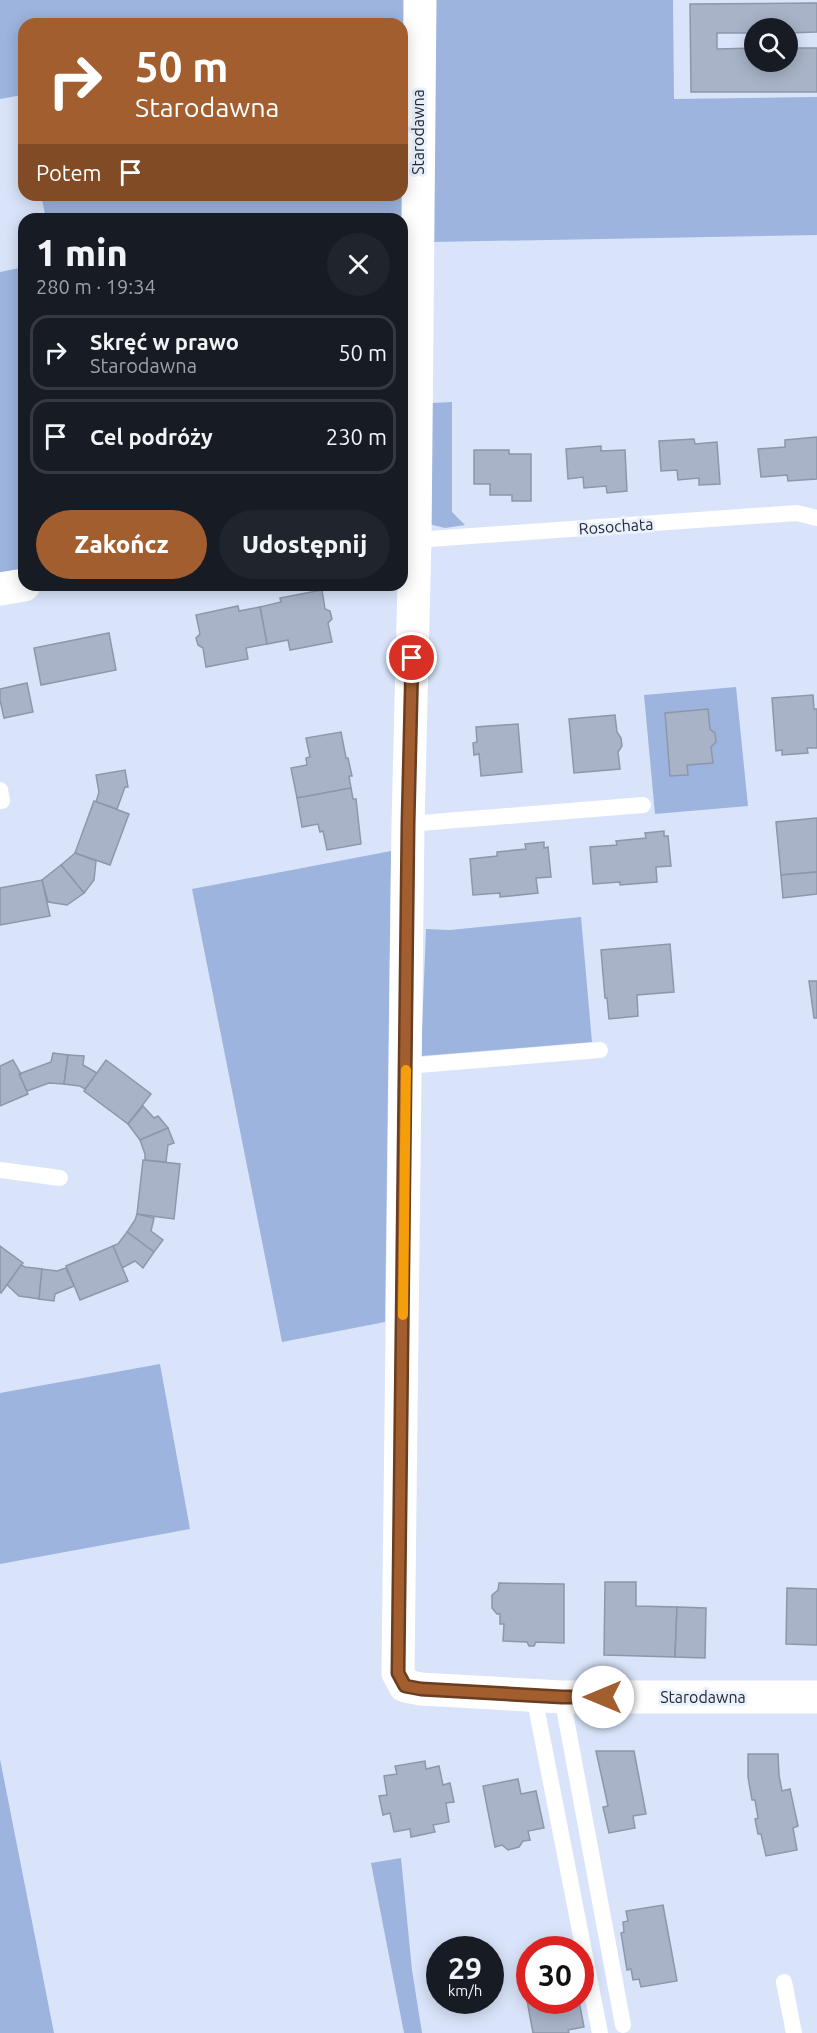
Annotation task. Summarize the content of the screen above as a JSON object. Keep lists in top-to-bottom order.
{
  "streets": {
    "street": ["Starodawna"],
    "lane": ["Rosochata"]
  },
  "crossings": [
    ["Starodawna", "Rosochata"]
  ],
  "page": {
    "turn": ["50 m", "Starodawna"],
    "then": "Potem",
    "heading": ["1 min", "280 m · 19:34"],
    "list": [
      {
        "name": "Skręć w prawo",
        "note": "Starodawna",
        "value": "50 m"
      },
      {
        "name": "Cel podróży",
        "value": "230 m"
      }
    ],
    "buttons": ["Zakończ", "Udostępnij"],
    "speed": "29 km/h",
    "limit": "30"
  }
}
